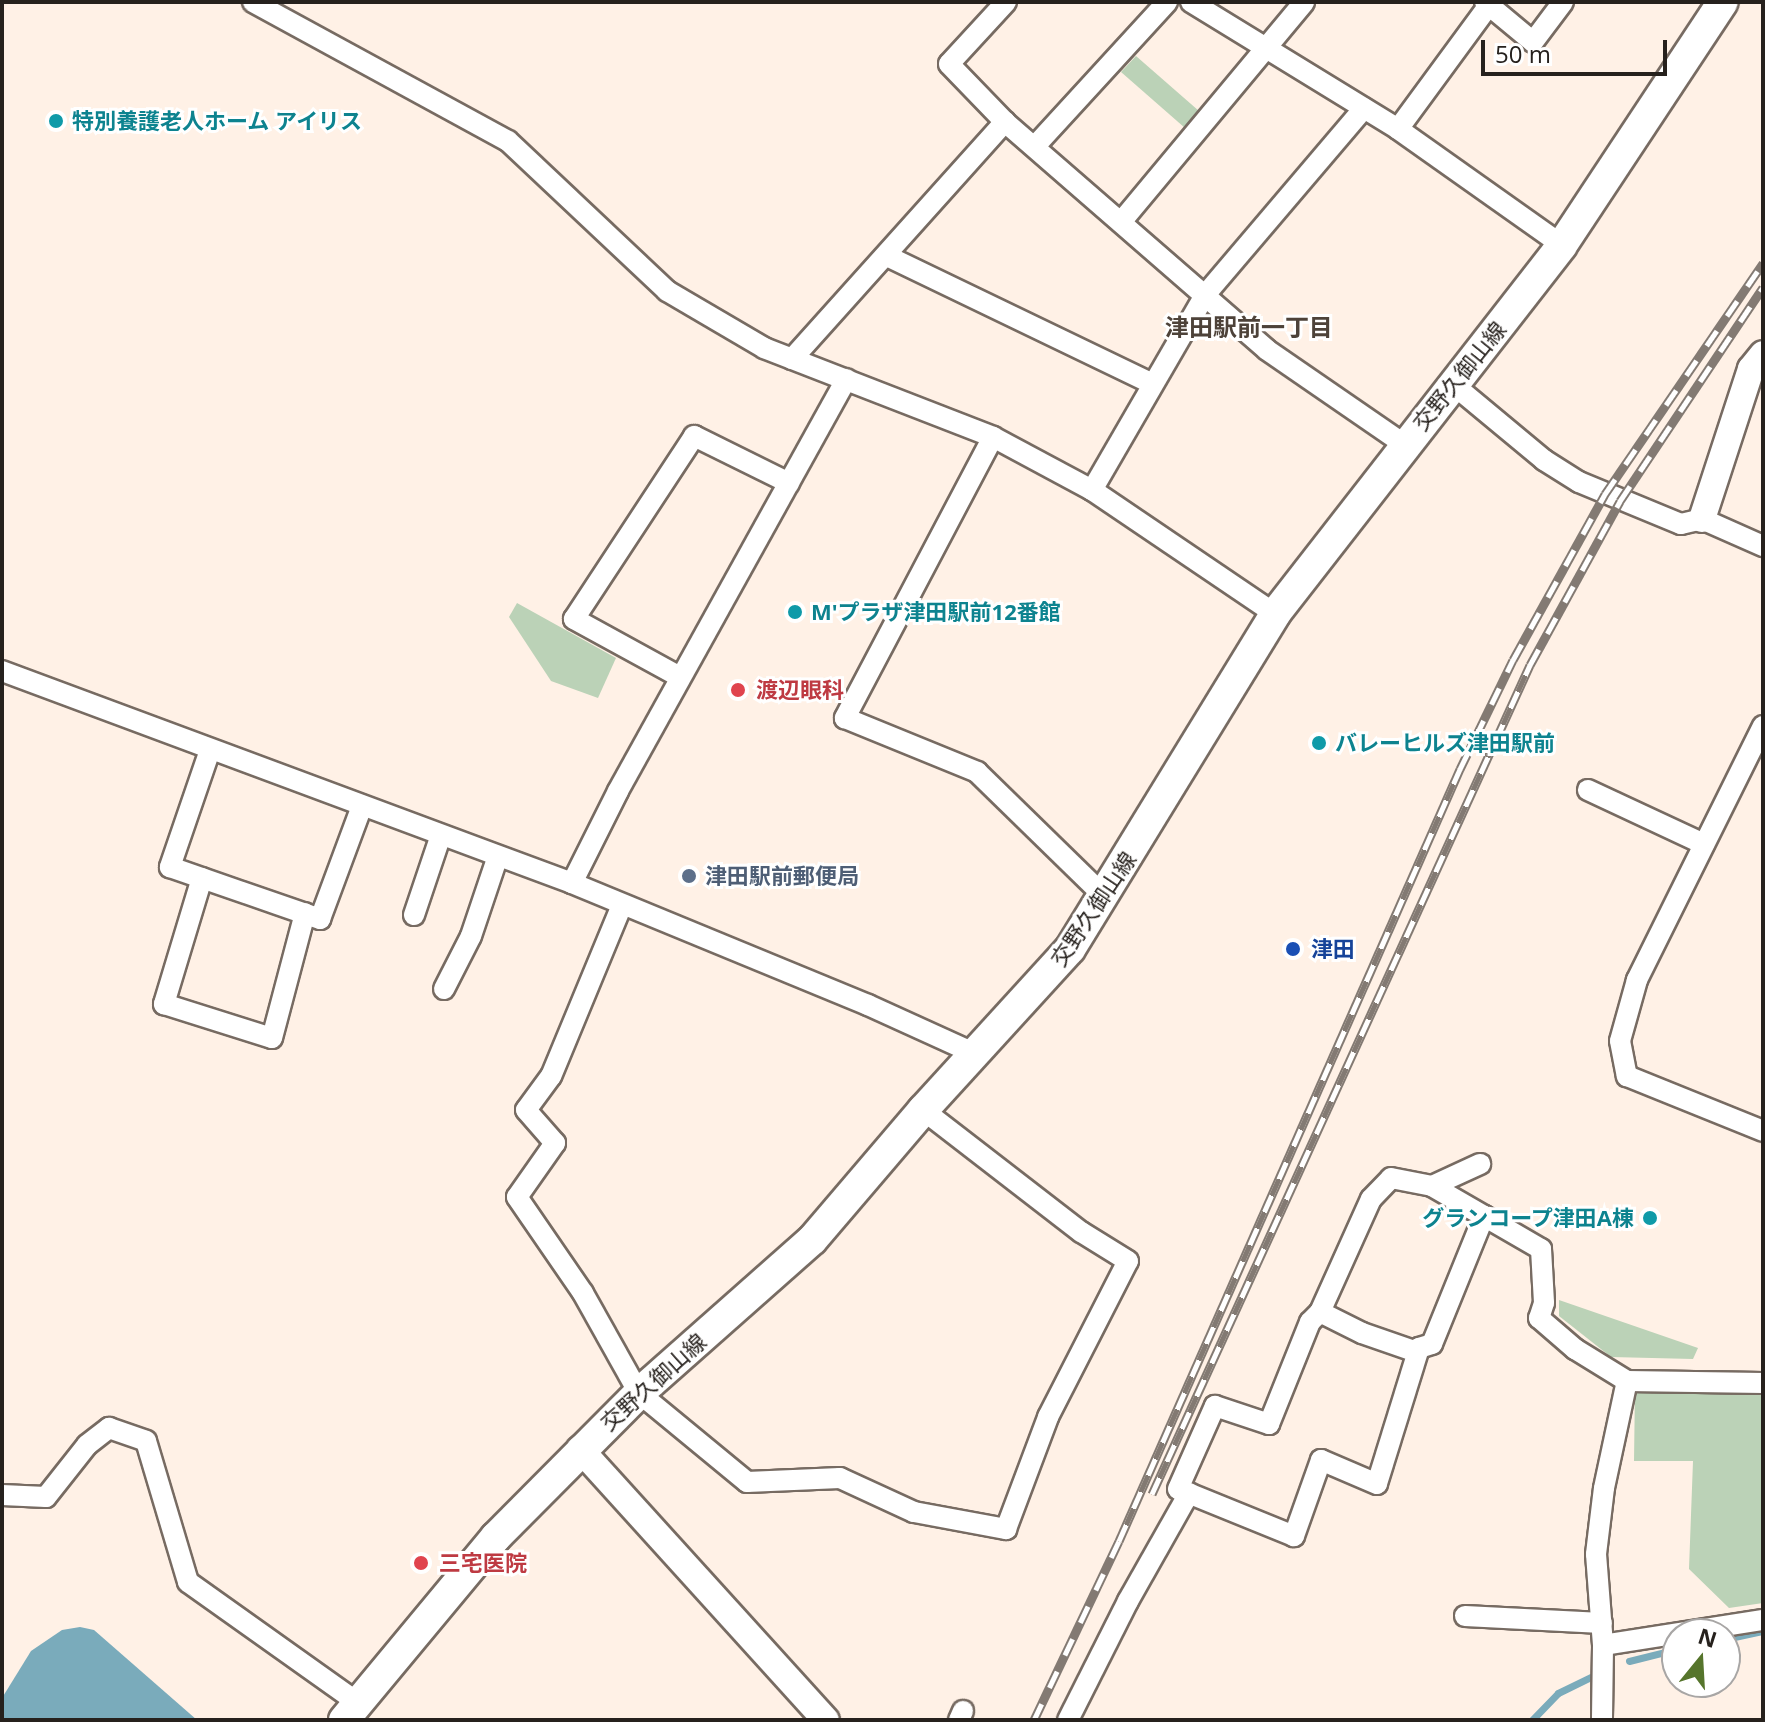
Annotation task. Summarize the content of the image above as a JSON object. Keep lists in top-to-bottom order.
{
  "streets": {
    "main road": ["交野久御山線"]
  },
  "districts": ["津田駅前一丁目"],
  "places": [
    "特別養護老人ホーム アイリス",
    "M'プラザ津田駅前12番館",
    "渡辺眼科",
    "バレーヒルズ津田駅前",
    "津田駅前郵便局",
    "津田",
    "グランコープ津田A棟",
    "三宅医院"
  ],
  "scale_bar": "50 m",
  "north": "top"
}
